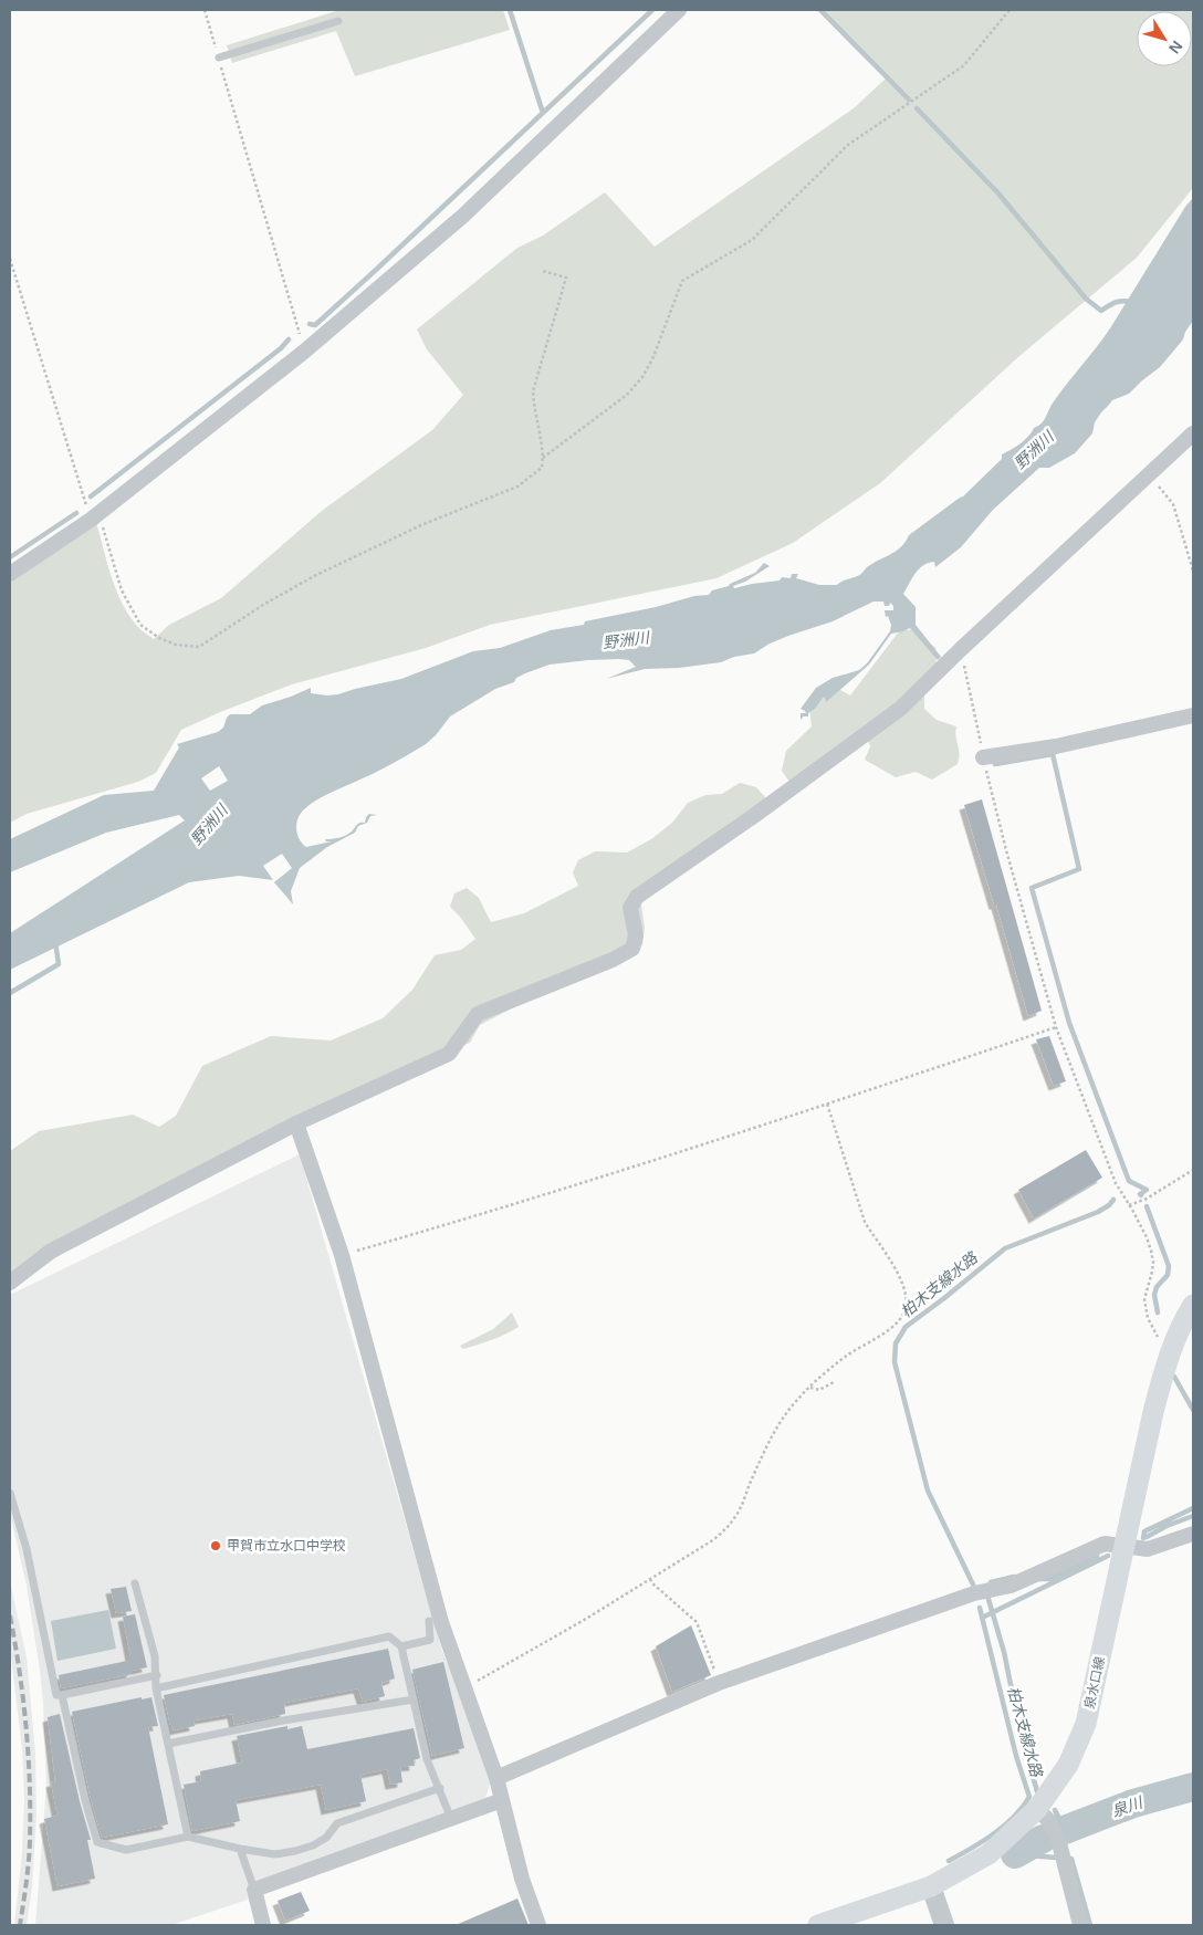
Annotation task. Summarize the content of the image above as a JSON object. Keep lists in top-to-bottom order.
{
  "streets": {
    "main road": ["泉水口線"]
  },
  "water": ["野洲川", "柏木支線水路", "泉川"],
  "places": ["甲賀市立水口中学校"],
  "north": "bottom right"
}
